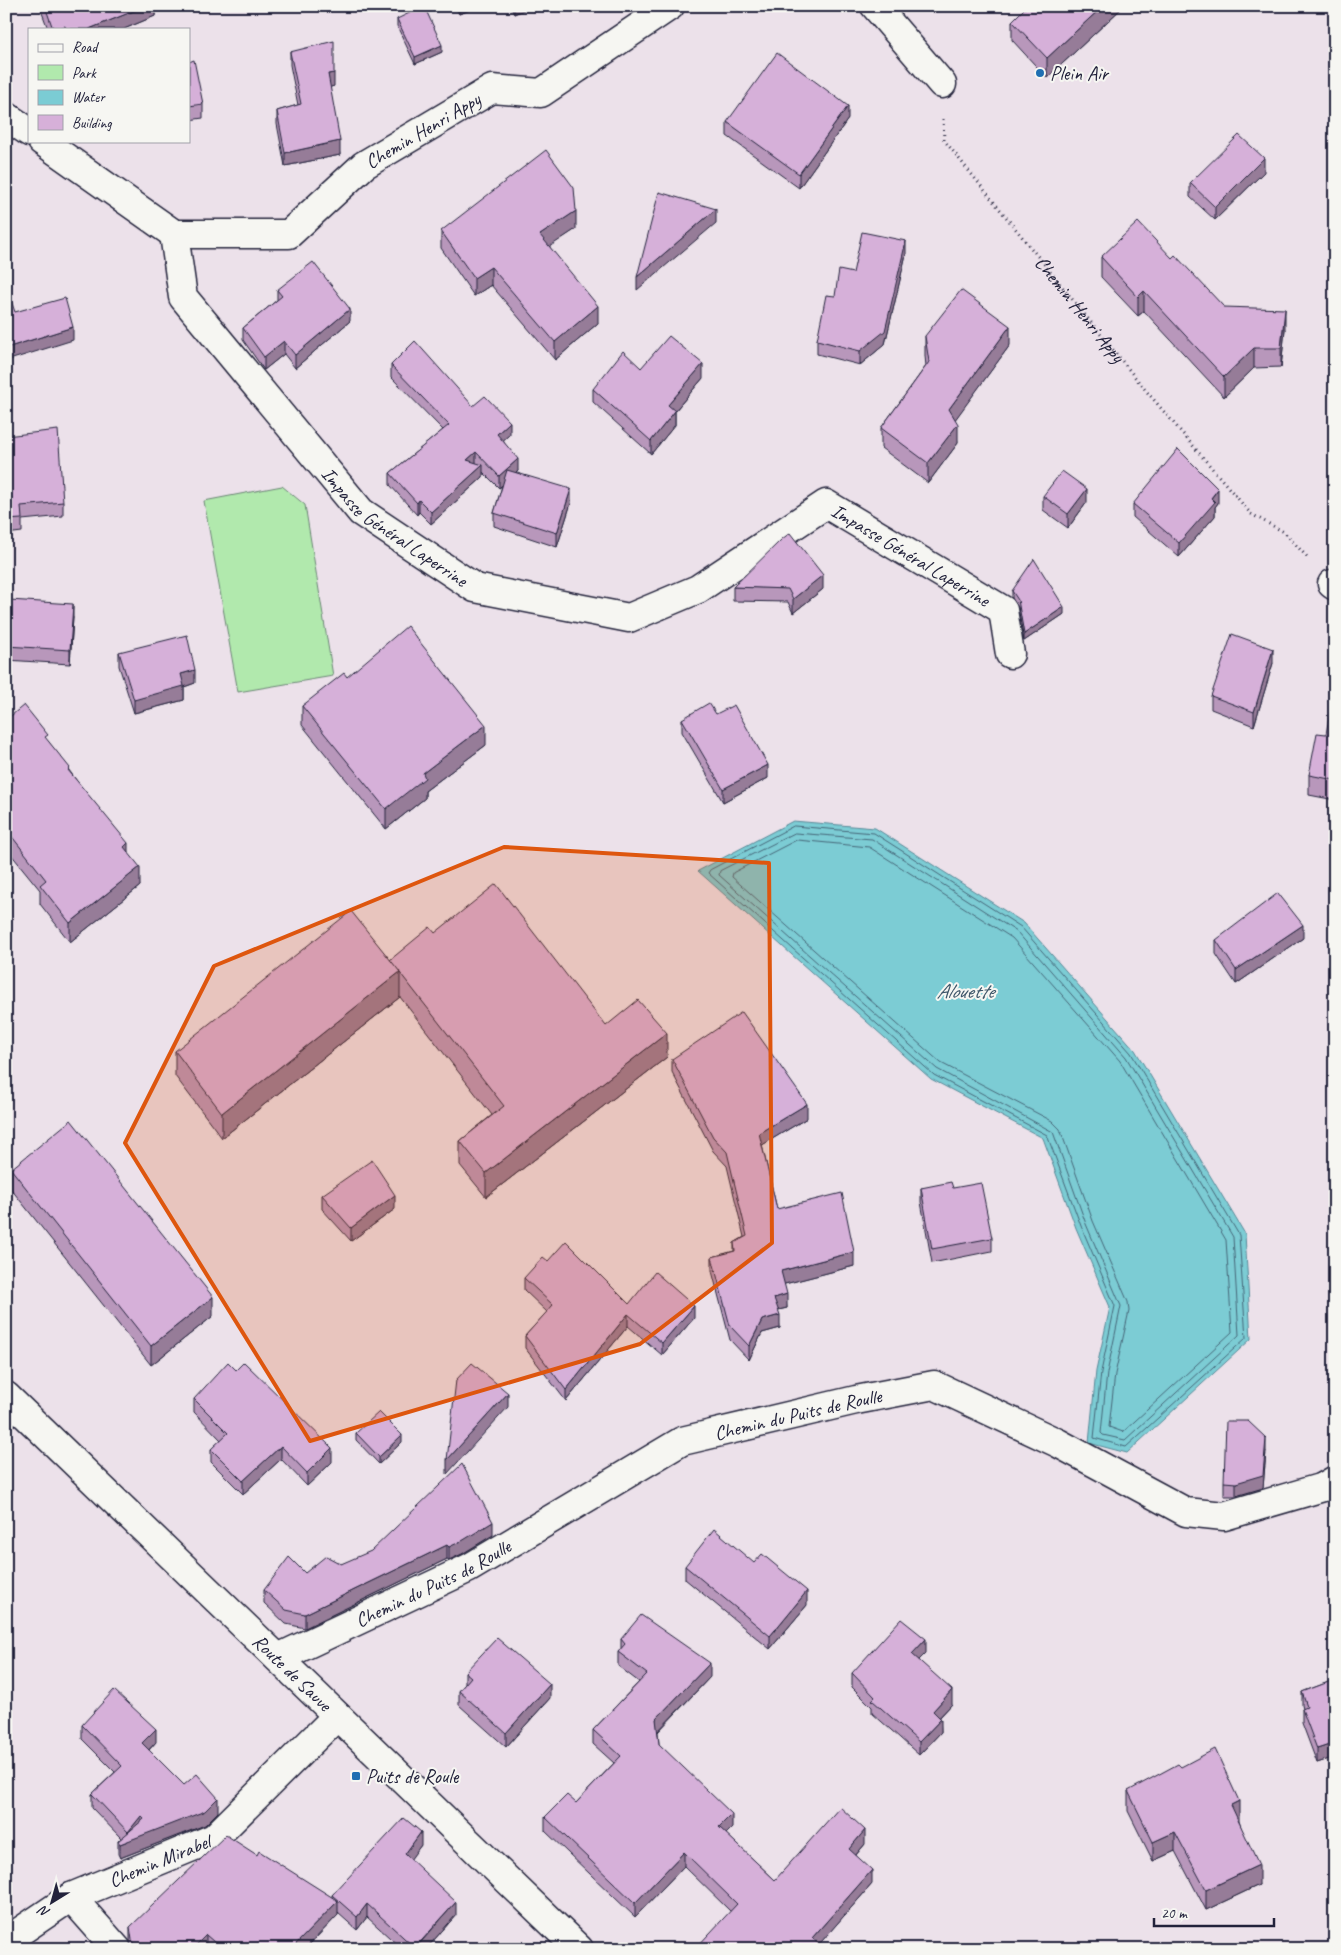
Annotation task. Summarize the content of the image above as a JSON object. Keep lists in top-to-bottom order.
{
  "streets": {
    "street": [
      "Chemin Henri Appy",
      "Impasse Général Laperrine",
      "Chemin du Puits de Roulle",
      "Route de Sauve",
      "Chemin Mirabel"
    ]
  },
  "crossings": [
    ["Chemin Henri Appy", "Impasse Général Laperrine"],
    ["Chemin du Puits de Roulle", "Route de Sauve"],
    ["Route de Sauve", "Chemin Mirabel"]
  ],
  "water": ["Alouette"],
  "places": {
    "other": ["Plein Air"],
    "transit": ["Puits de Roule"]
  },
  "legend": [
    "Road",
    "Park",
    "Water",
    "Building"
  ],
  "scale_bar": "20 m",
  "north": "bottom left"
}
